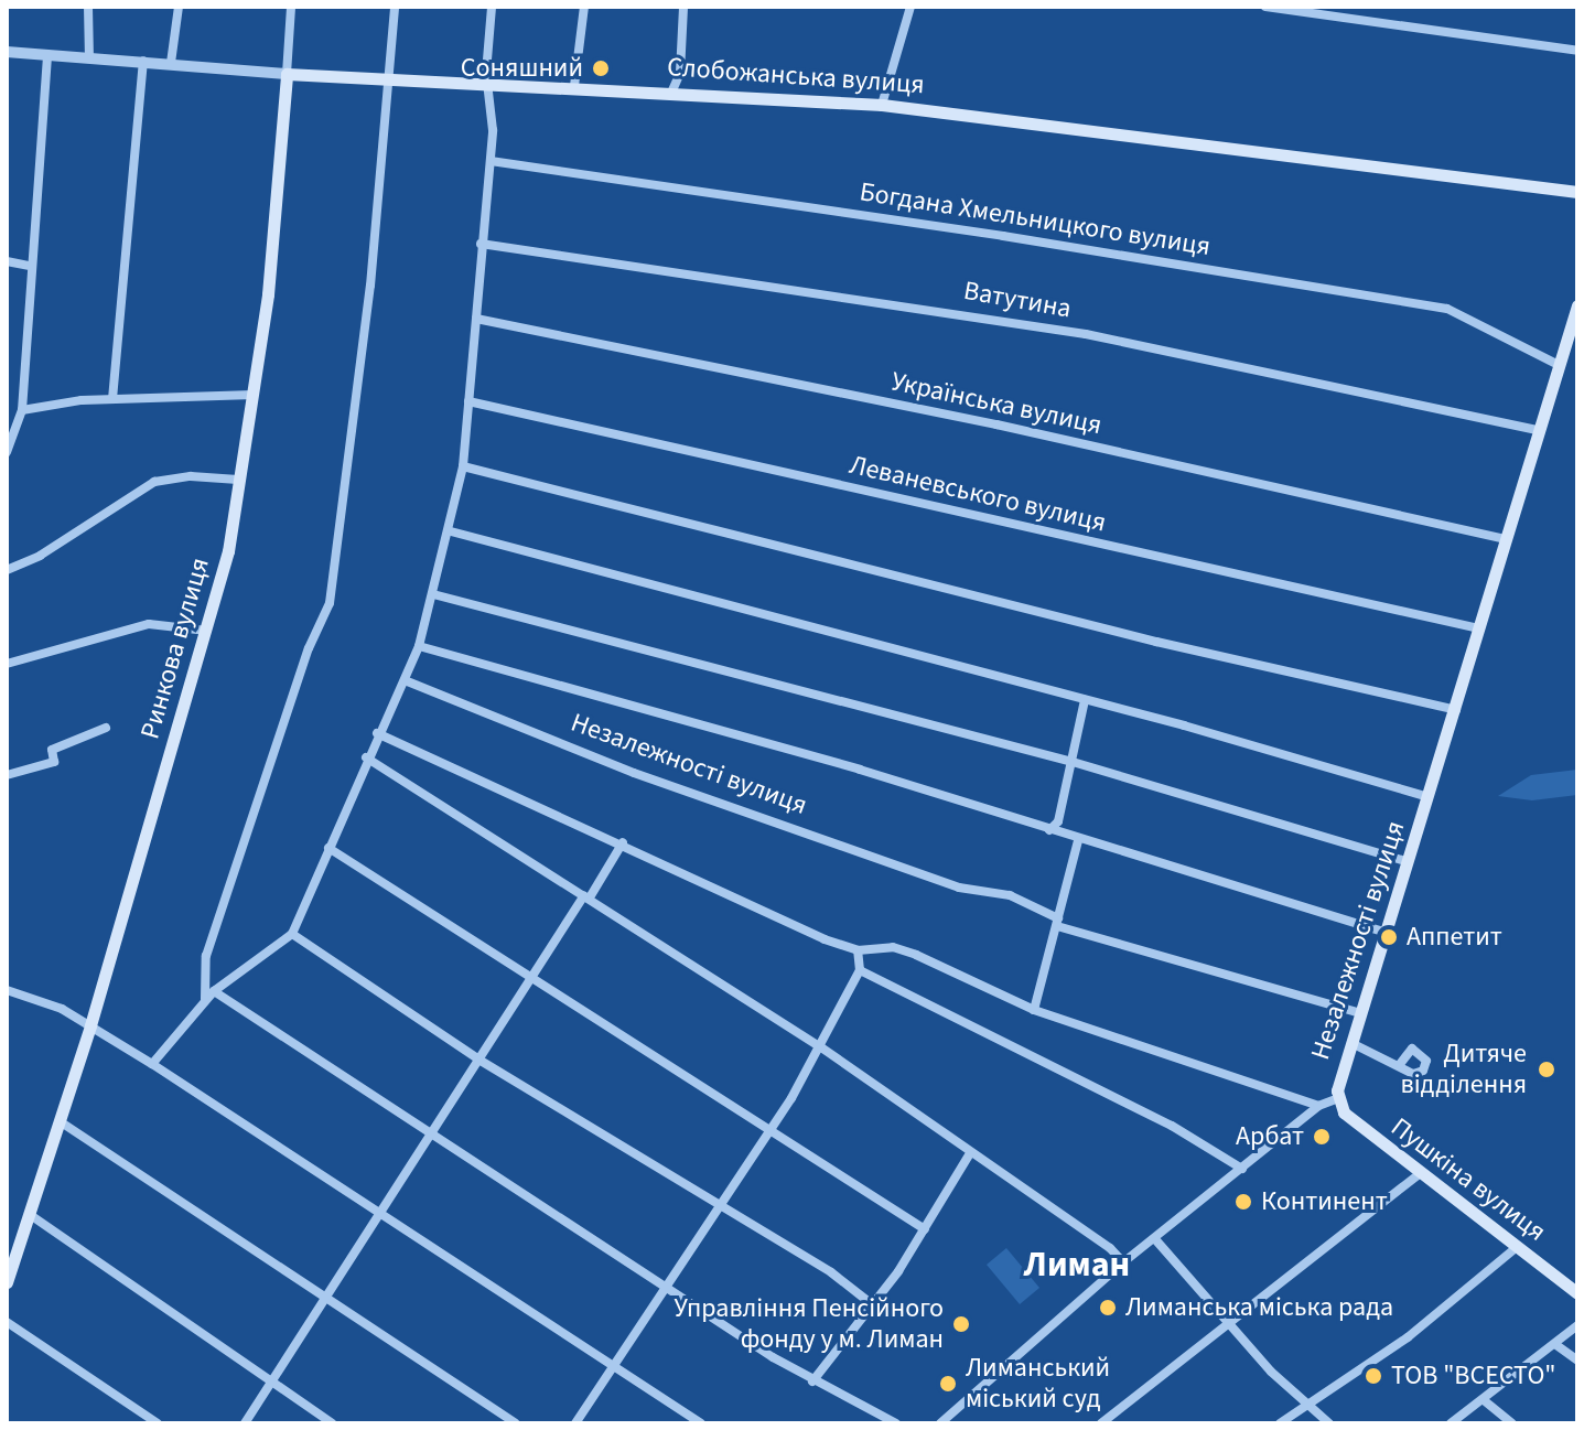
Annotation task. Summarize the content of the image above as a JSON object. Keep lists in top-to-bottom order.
{
  "streets": {
    "main road": [
      "Слобожанська вулиця",
      "Ринкова вулиця",
      "Незалежності вулиця",
      "Пушкіна вулиця"
    ],
    "street": [
      "Богдана Хмельницкого вулиця",
      "Ватутина",
      "Українська вулиця",
      "Леваневського вулиця"
    ]
  },
  "crossings": [
    ["Слобожанська вулиця", "Ринкова вулиця"],
    ["Богдана Хмельницкого вулиця", "Незалежності вулиця"],
    ["Ватутина", "Незалежності вулиця"],
    ["Українська вулиця", "Незалежності вулиця"],
    ["Леваневського вулиця", "Незалежності вулиця"],
    ["Незалежності вулиця", "Пушкіна вулиця"]
  ],
  "districts": ["Лиман"],
  "places": [
    "Соняшний",
    "Аппетит",
    "Дитяче відділення",
    "Арбат",
    "Континент",
    "Лиманська міська рада",
    "Управління Пенсійного фонду у м. Лиман",
    "ТОВ \"ВСЕСТО\"",
    "Лиманський міський суд"
  ]
}
